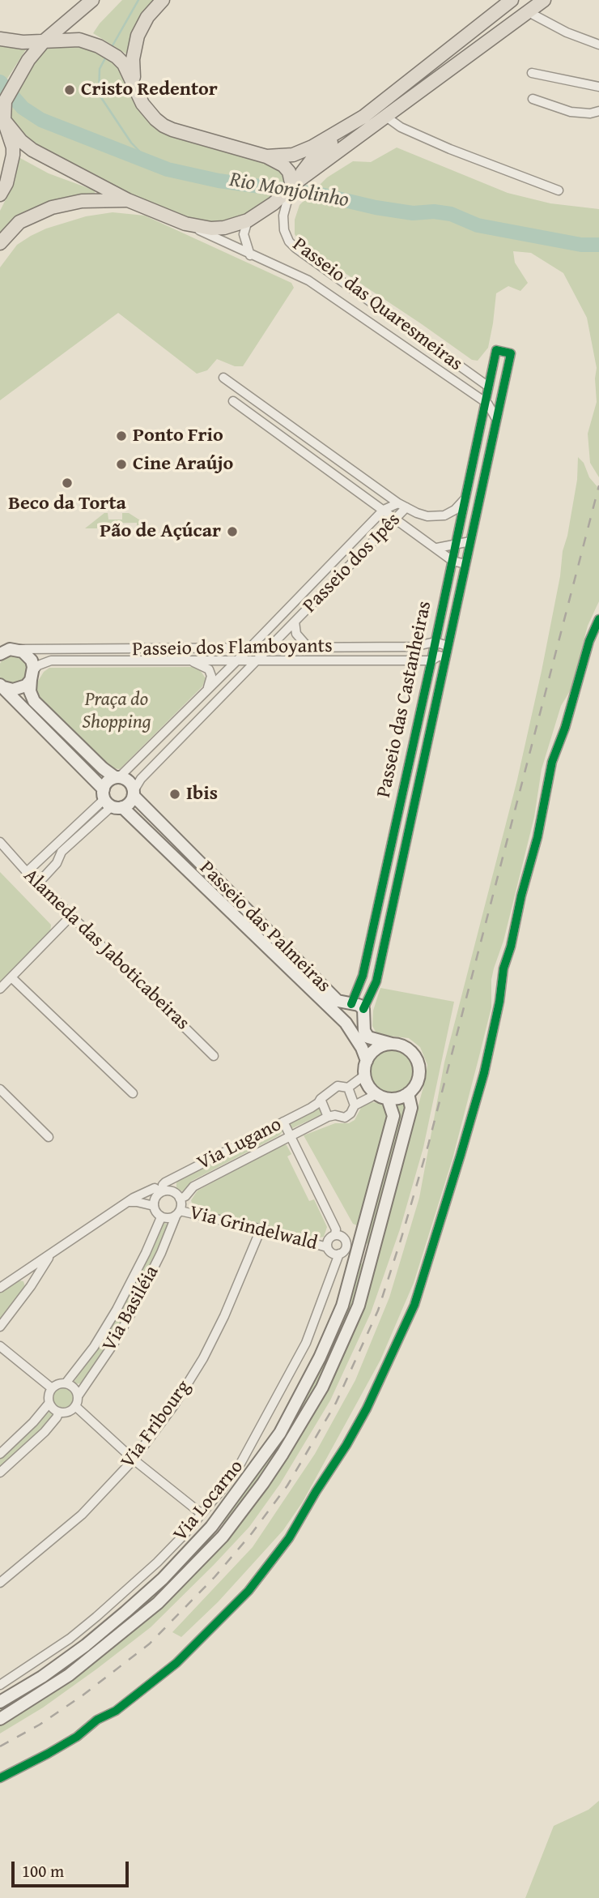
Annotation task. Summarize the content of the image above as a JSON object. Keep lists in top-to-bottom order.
{
  "streets": {
    "street": [
      "Passeio das Quaresmeiras",
      "Passeio dos Ipês",
      "Passeio dos Flamboyants",
      "Passeio das Castanheiras",
      "Passeio das Palmeiras",
      "Alameda das Jaboticabeiras",
      "Via Lugano",
      "Via Grindelwald",
      "Via Basiléia",
      "Via Fribourg",
      "Via Locarno"
    ]
  },
  "crossings": [
    ["Passeio das Quaresmeiras", "Passeio das Castanheiras"],
    ["Passeio dos Ipês", "Passeio dos Flamboyants"],
    ["Passeio dos Ipês", "Passeio das Palmeiras"],
    ["Passeio dos Flamboyants", "Passeio das Castanheiras"],
    ["Passeio das Castanheiras", "Passeio das Palmeiras"],
    ["Passeio das Palmeiras", "Via Lugano"],
    ["Via Lugano", "Via Grindelwald"],
    ["Via Lugano", "Via Basiléia"],
    ["Via Grindelwald", "Via Basiléia"],
    ["Via Grindelwald", "Via Fribourg"],
    ["Via Grindelwald", "Via Locarno"]
  ],
  "water": ["Rio Monjolinho"],
  "parks": ["Praça do Shopping"],
  "places": [
    "Cristo Redentor",
    "Ponto Frio",
    "Cine Araújo",
    "Beco da Torta",
    "Pão de Açúcar",
    "Ibis"
  ],
  "scale_bar": "100 m"
}
